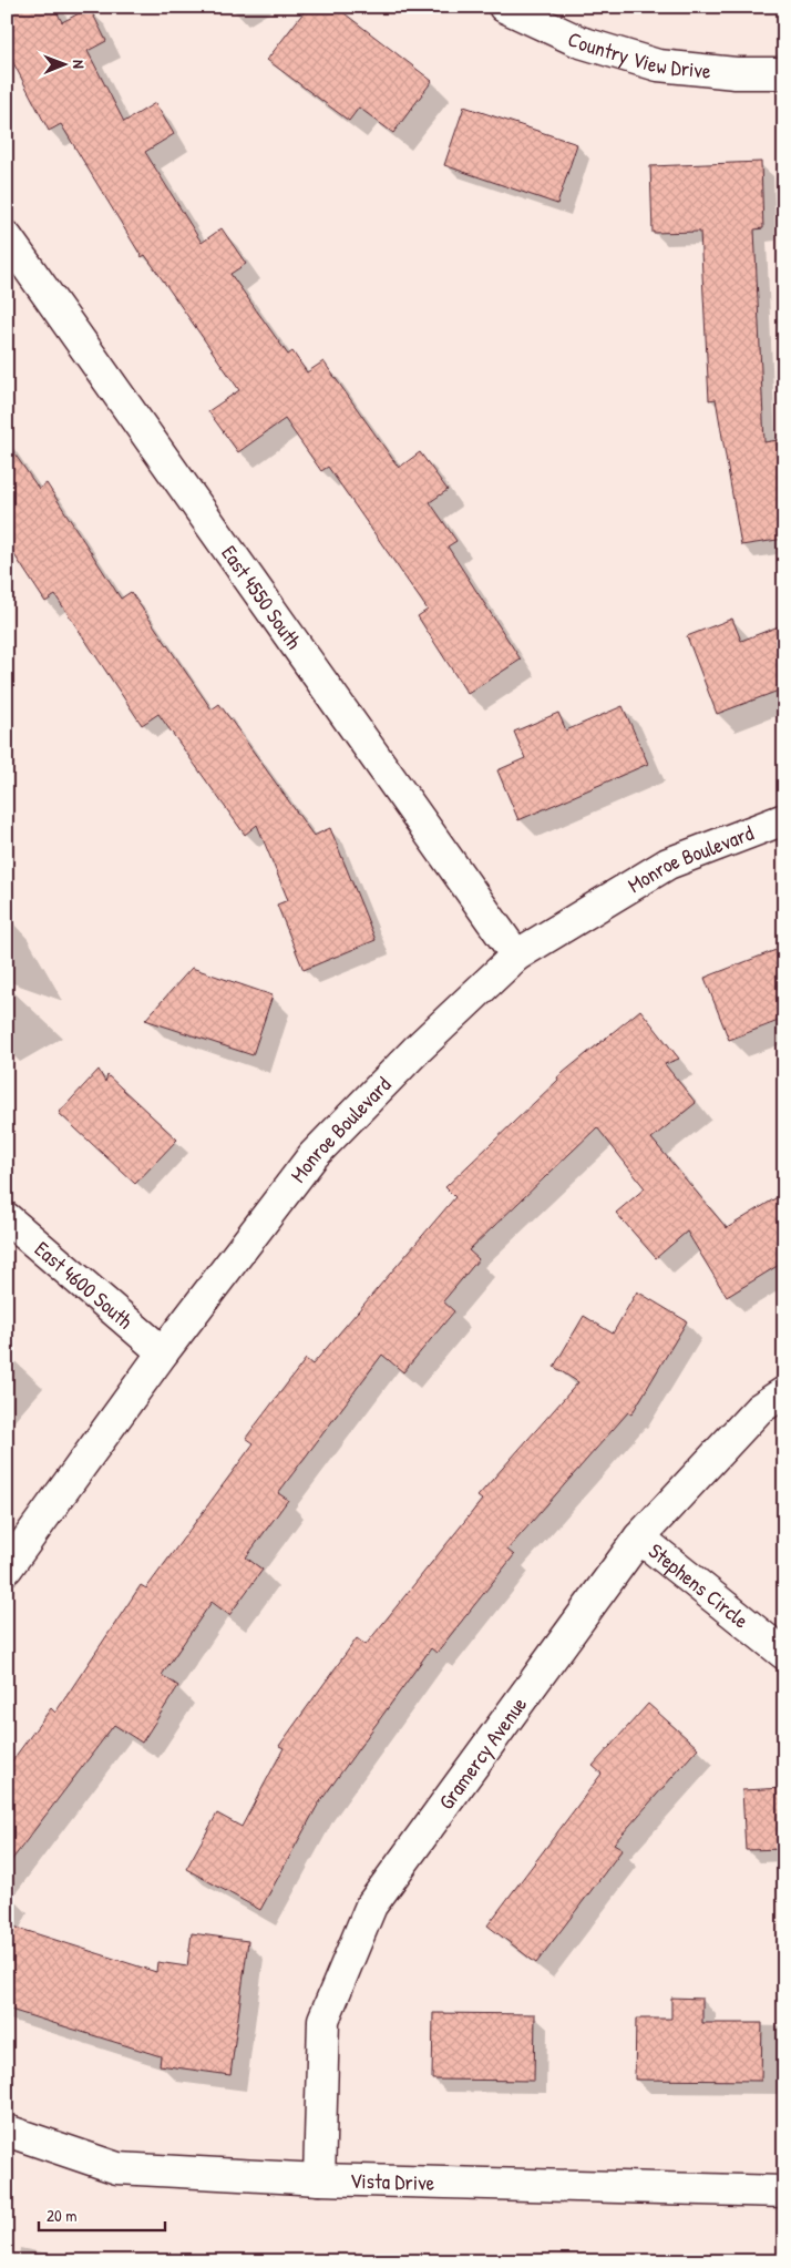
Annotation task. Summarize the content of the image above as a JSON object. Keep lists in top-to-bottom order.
{
  "streets": {
    "street": [
      "Country View Drive",
      "East 4550 South",
      "Monroe Boulevard",
      "East 4600 South",
      "Stephens Circle",
      "Gramercy Avenue",
      "Vista Drive"
    ]
  },
  "crossings": [
    ["East 4550 South", "Monroe Boulevard"],
    ["Monroe Boulevard", "East 4600 South"],
    ["Stephens Circle", "Gramercy Avenue"],
    ["Gramercy Avenue", "Vista Drive"]
  ],
  "scale_bar": "20 m",
  "north": "right"
}
